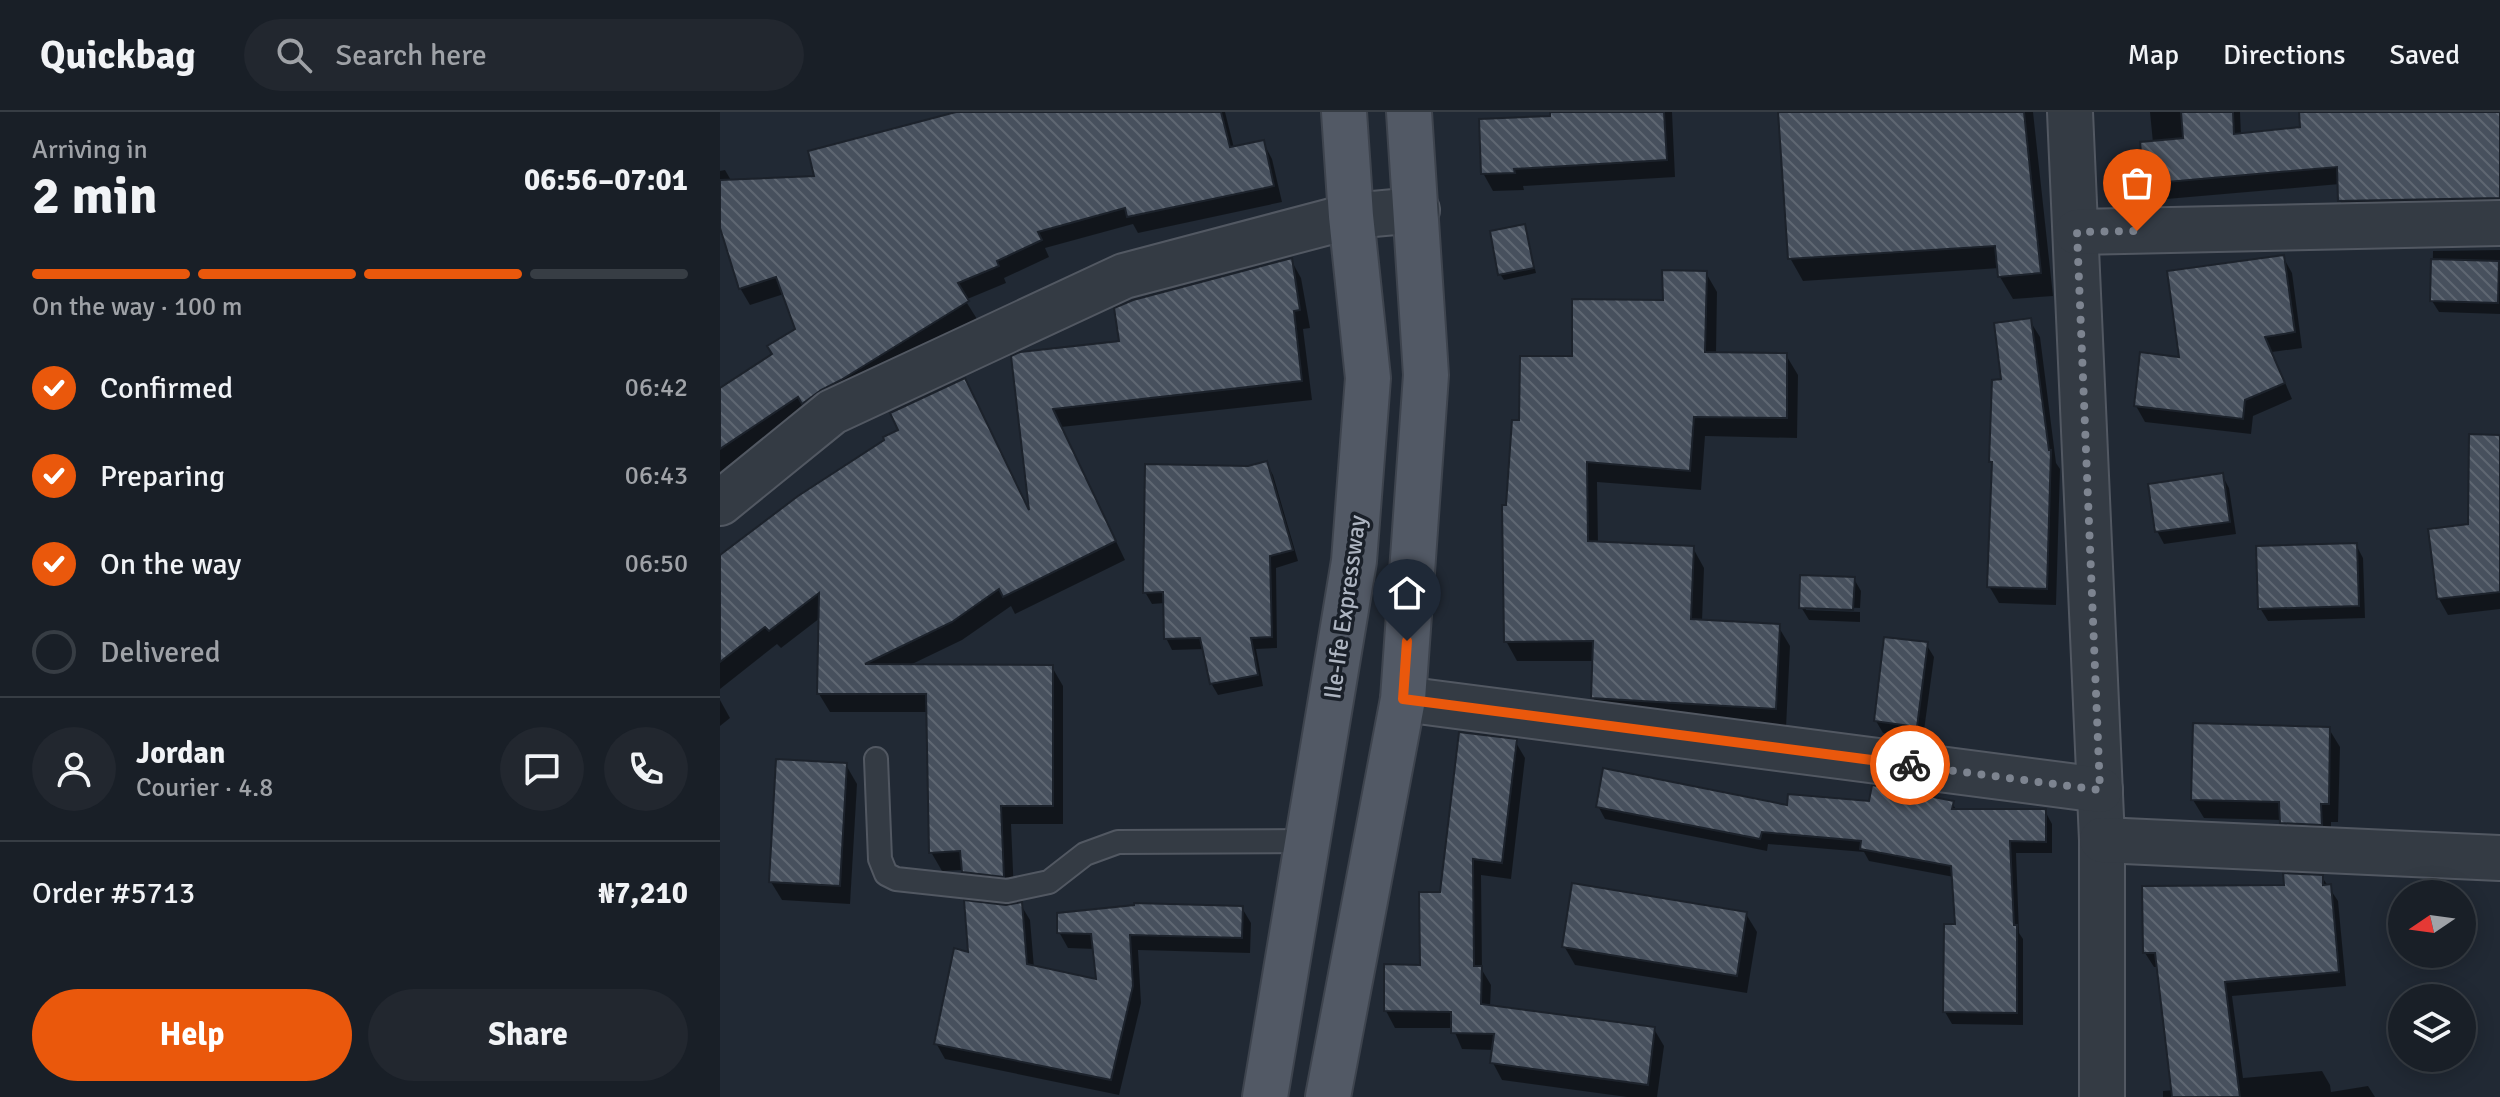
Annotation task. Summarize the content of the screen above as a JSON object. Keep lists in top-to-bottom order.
{
  "streets": {
    "main road": ["Ile-Ife Expressway"]
  },
  "north": "left",
  "page": {
    "header": "Quickbag",
    "search": "Search here",
    "nav": ["Map", "Directions", "Saved"],
    "heading": ["2 min", "Arriving in", "06:56–07:01"],
    "panel": [
      "Jordan",
      "Courier · 4.8",
      "Order #5713",
      "₦7,210"
    ],
    "bar": "On the way · 100 m",
    "list": [
      ["Confirmed", "06:42"],
      ["Preparing", "06:43"],
      ["On the way", "06:50"],
      "Delivered"
    ],
    "buttons": ["Help", "Share"]
  }
}
